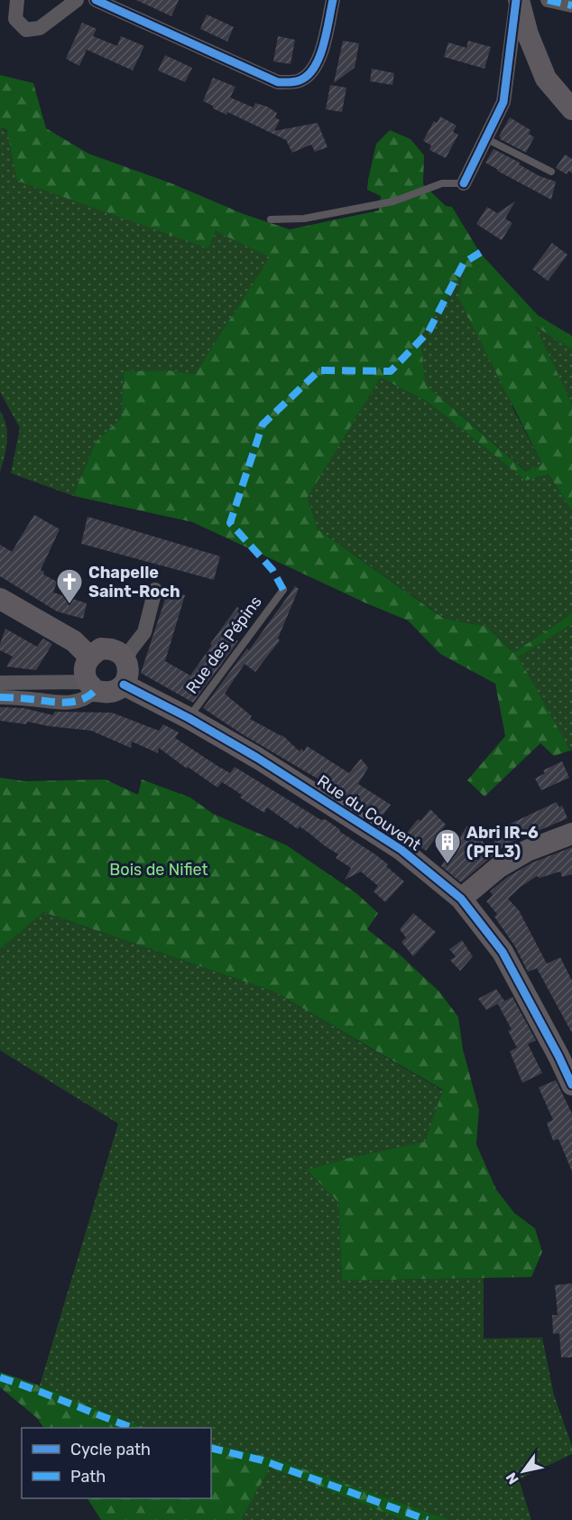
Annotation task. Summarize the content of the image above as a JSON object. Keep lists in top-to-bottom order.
{
  "streets": {
    "street": ["Rue du Couvent"],
    "lane": ["Rue des Pépins"]
  },
  "crossings": [
    ["Rue des Pépins", "Rue du Couvent"]
  ],
  "parks": ["Bois de Nifiet"],
  "places": {
    "church": ["Chapelle Saint-Roch"],
    "building": ["Abri IR-6 (PFL3)"]
  },
  "legend": ["Cycle path", "Path"],
  "north": "bottom left"
}
